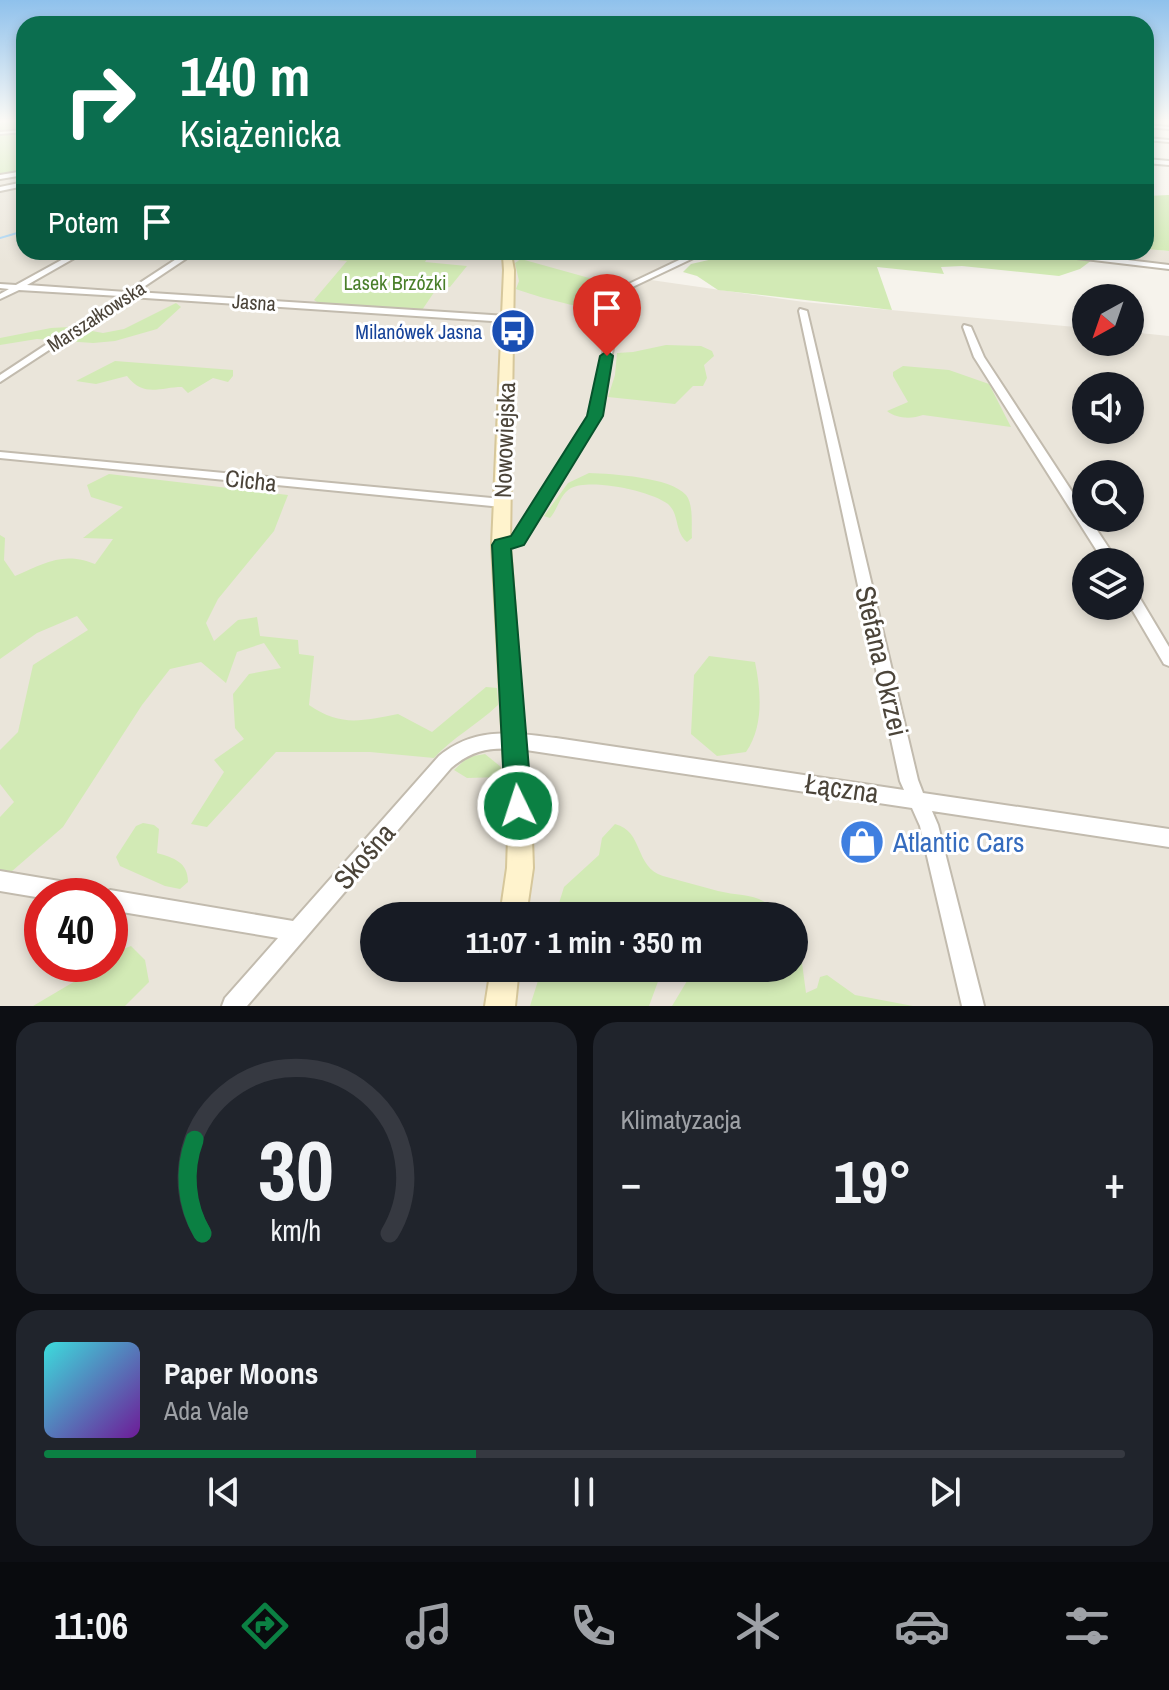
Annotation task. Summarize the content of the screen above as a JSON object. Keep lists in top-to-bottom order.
{
  "streets": {
    "street": [
      "Jasna",
      "Marszałkowska",
      "Nowowiejska",
      "Cicha",
      "Stefana Okrzei",
      "Łączna",
      "Skośna"
    ]
  },
  "crossings": [
    ["Jasna", "Marszałkowska"],
    ["Jasna", "Nowowiejska"],
    ["Nowowiejska", "Cicha"],
    ["Nowowiejska", "Łączna"],
    ["Nowowiejska", "Skośna"],
    ["Stefana Okrzei", "Łączna"],
    ["Łączna", "Skośna"]
  ],
  "parks": ["Lasek Brzózki"],
  "places": {
    "bus stop": ["Milanówek Jasna"],
    "shop": ["Atlantic Cars"]
  },
  "north": "bottom left",
  "page": {
    "turn": ["140 m", "Książenicka"],
    "then": "Potem",
    "limit": "40",
    "trip": "11:07 · 1 min · 350 m",
    "tile": "Klimatyzacja",
    "heat": ["−", "19°", "+"],
    "song": ["Paper Moons", "Ada Vale"],
    "tabs": "11:06",
    "gauge": ["30", "km/h"]
  }
}
